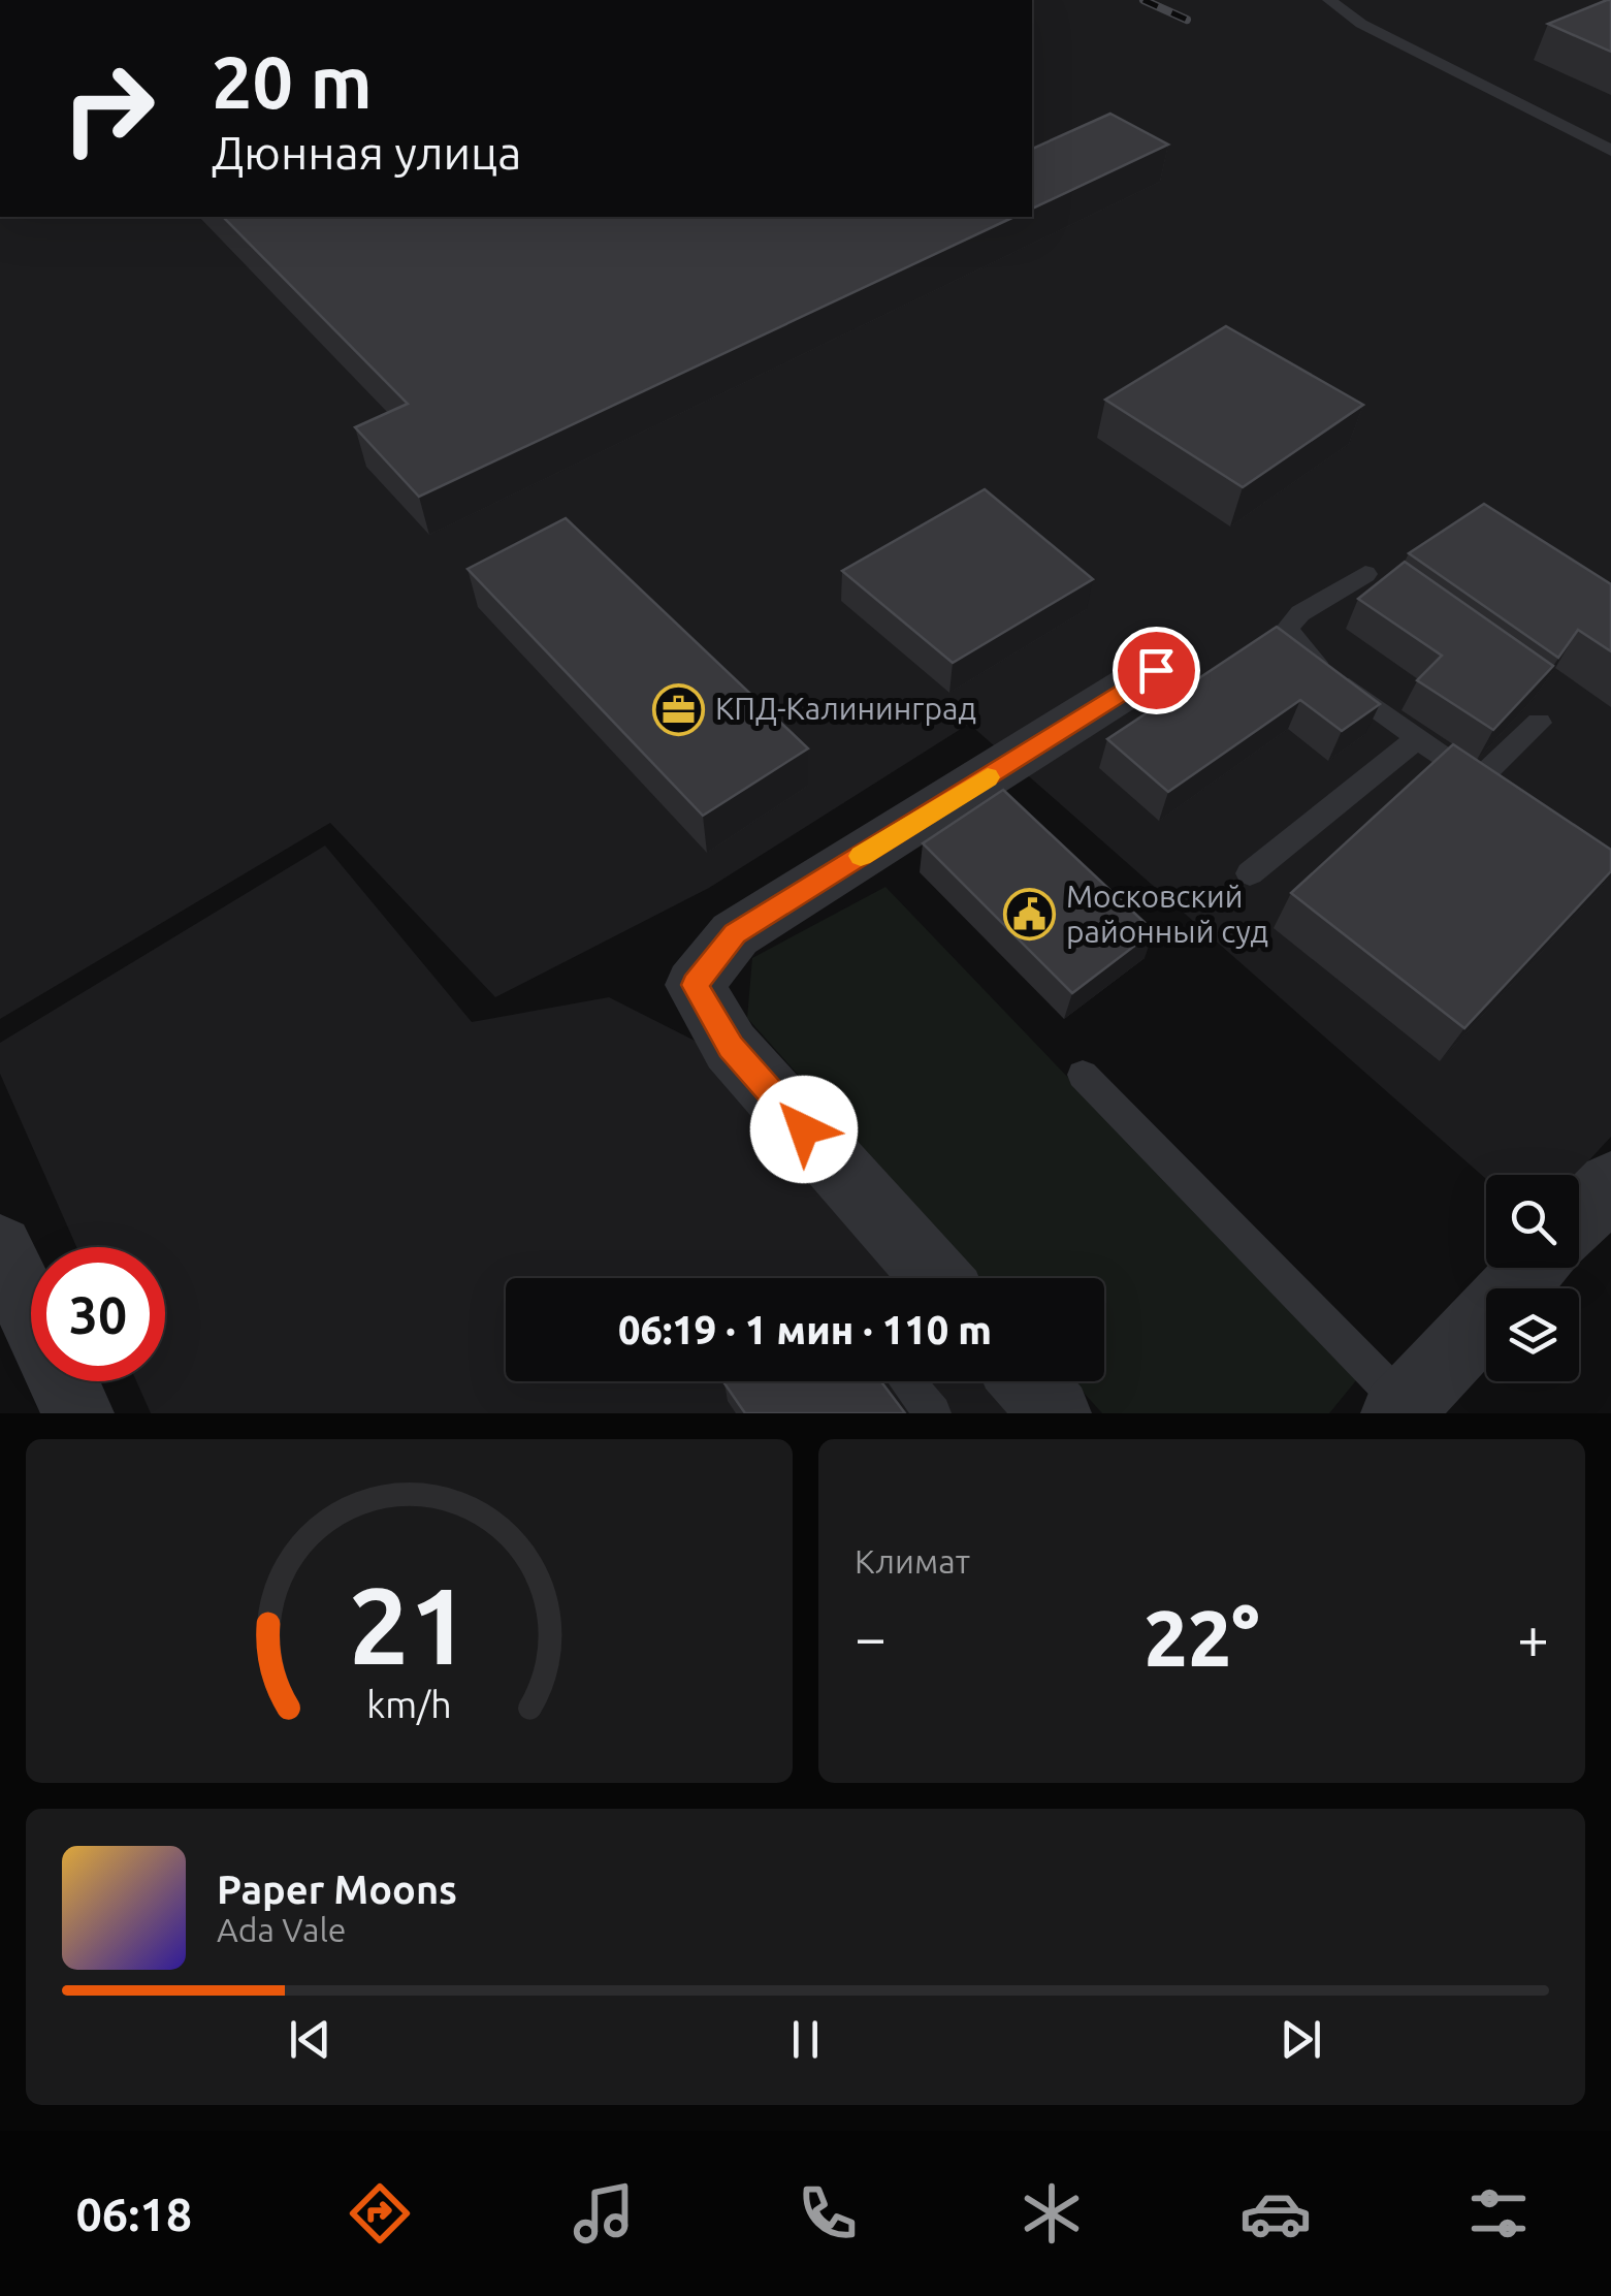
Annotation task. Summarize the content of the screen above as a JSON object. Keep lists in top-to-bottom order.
{
  "places": {
    "office": ["КПД-Калининград"],
    "public building": ["Московский районный суд"]
  },
  "page": {
    "turn": ["20 m", "Дюнная улица"],
    "limit": "30",
    "trip": "06:19 · 1 мин · 110 m",
    "tile": "Климат",
    "heat": ["−", "22°", "+"],
    "song": ["Paper Moons", "Ada Vale"],
    "tabs": "06:18",
    "gauge": ["21", "km/h"]
  }
}
